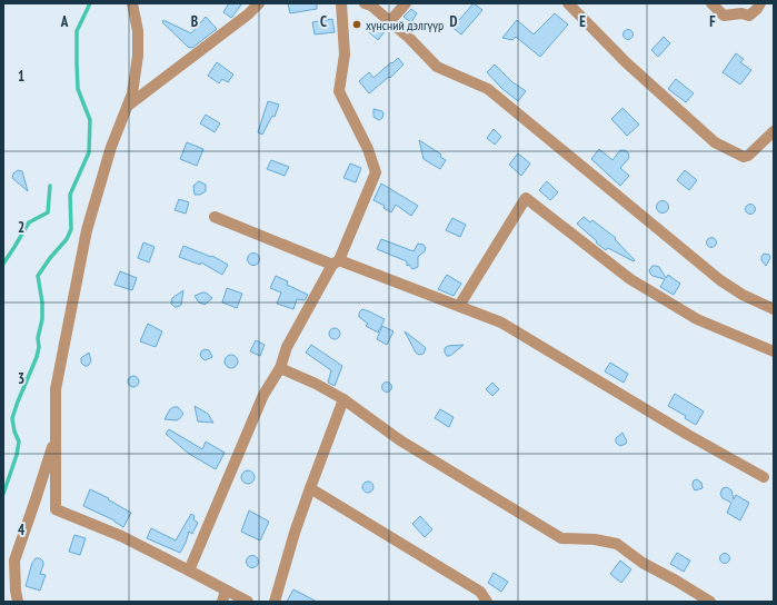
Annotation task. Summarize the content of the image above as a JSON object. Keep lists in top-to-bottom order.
{
  "places": ["хүнсний дэлгүүр"],
  "grid": {
    "columns": [
      "A",
      "B",
      "C",
      "D",
      "E",
      "F"
    ],
    "rows": [
      "1",
      "2",
      "3",
      "4"
    ]
  }
}
